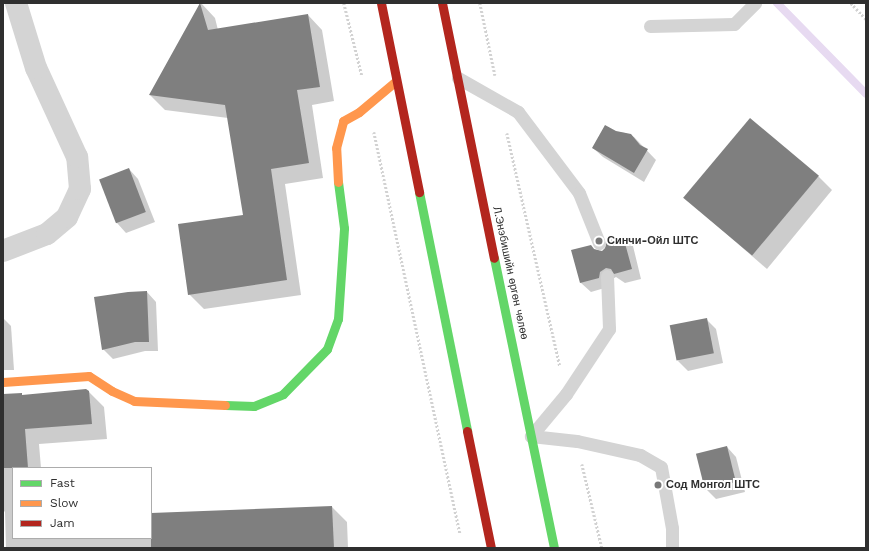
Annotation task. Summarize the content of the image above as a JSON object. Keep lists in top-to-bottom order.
{
  "streets": {
    "main road": ["Л.Энэбишийн өргөн чөлөө"]
  },
  "places": ["Синчи-Ойл ШТС", "Сод Монгол ШТС"],
  "legend": ["Fast", "Slow", "Jam"]
}
